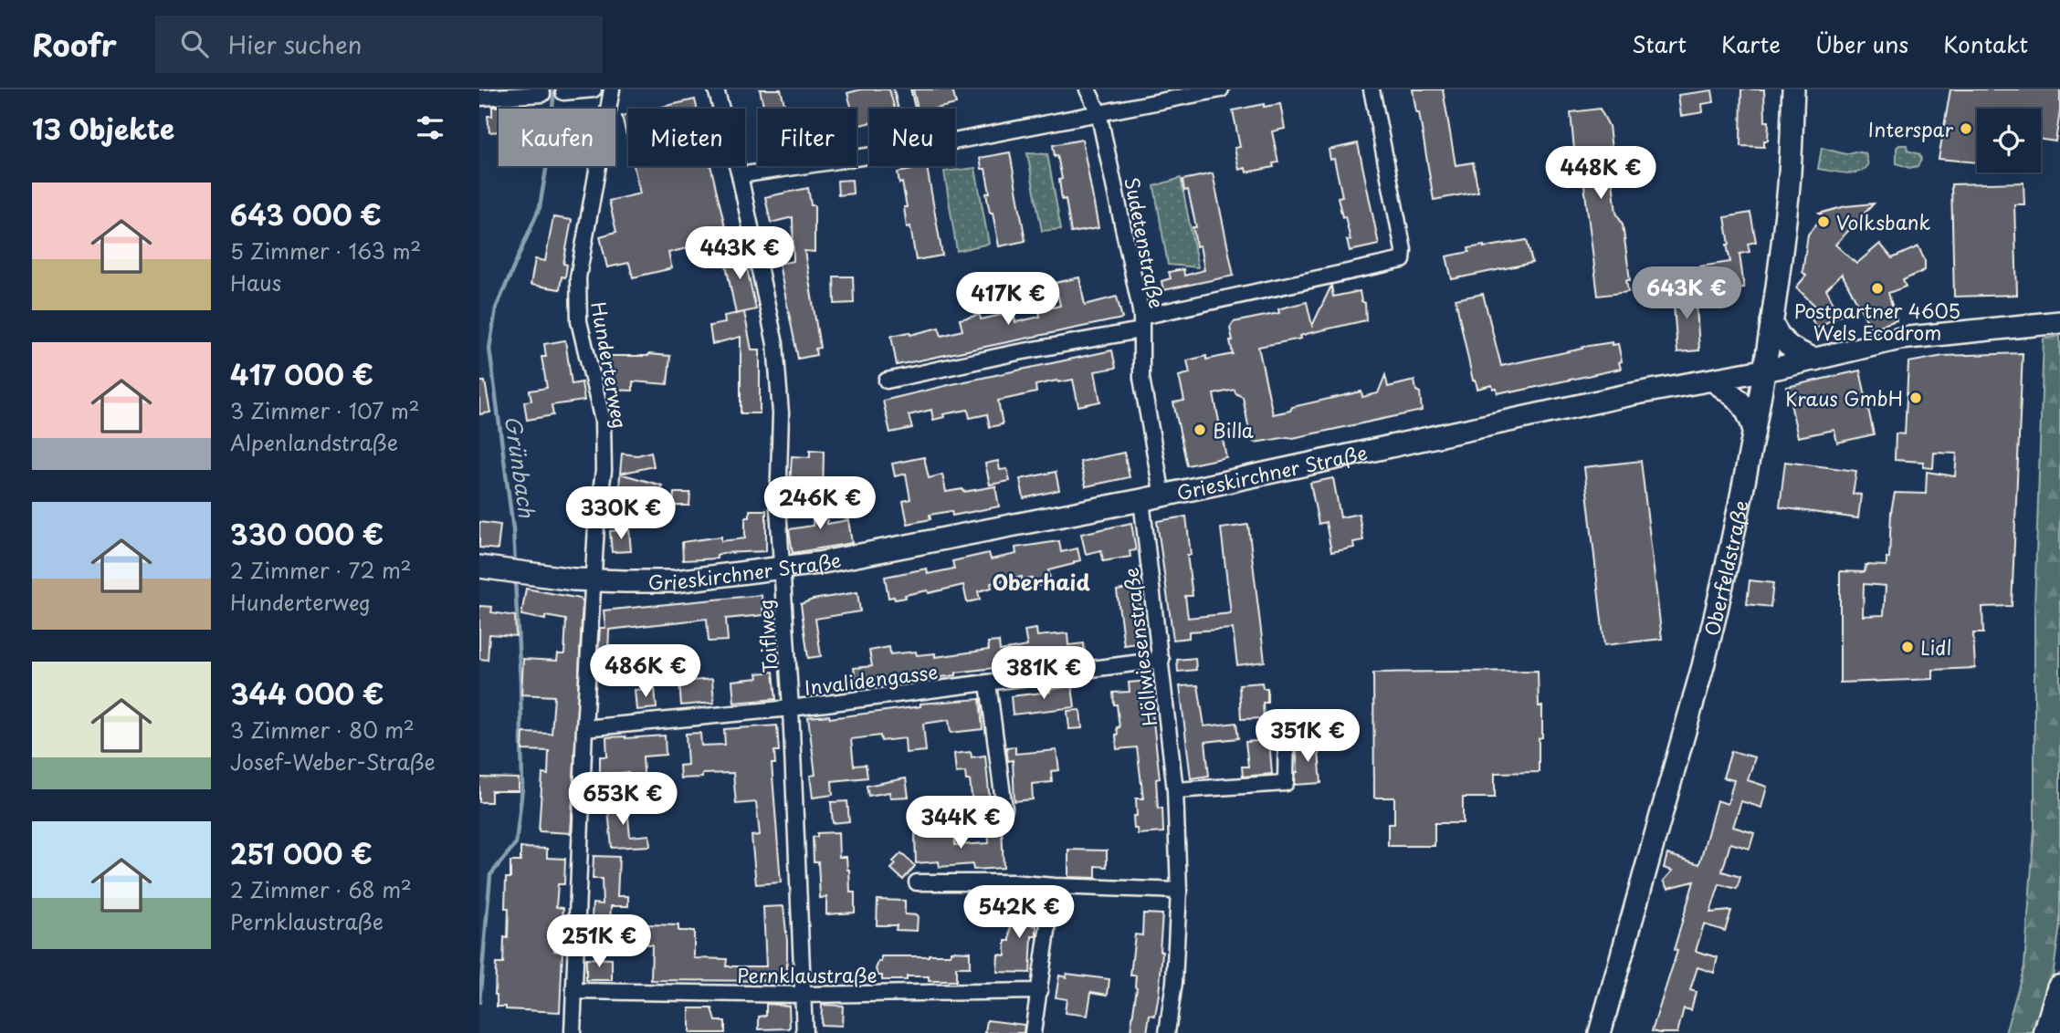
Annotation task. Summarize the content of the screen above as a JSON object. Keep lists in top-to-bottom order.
{
  "streets": {
    "main road": ["Grieskirchner Straße", "Oberfeldstraße"],
    "street": [
      "Sudetenstraße",
      "Hunderterweg",
      "Toiflweg",
      "Höllwiesenstraße",
      "Invalidengasse",
      "Pernklaustraße"
    ]
  },
  "crossings": [
    ["Sudetenstraße", "Grieskirchner Straße"],
    ["Hunderterweg", "Grieskirchner Straße"],
    ["Hunderterweg", "Invalidengasse"],
    ["Hunderterweg", "Pernklaustraße"],
    ["Grieskirchner Straße", "Oberfeldstraße"],
    ["Grieskirchner Straße", "Toiflweg"],
    ["Grieskirchner Straße", "Höllwiesenstraße"],
    ["Toiflweg", "Invalidengasse"],
    ["Toiflweg", "Pernklaustraße"],
    ["Höllwiesenstraße", "Invalidengasse"]
  ],
  "districts": ["Oberhaid"],
  "water": ["Grünbach"],
  "places": [
    "Interspar",
    "Volksbank",
    "Postpartner 4605 Wels Ecodrom",
    "Kraus GmbH",
    "Billa",
    "Lidl"
  ],
  "page": {
    "header": "Roofr",
    "search": "Hier suchen",
    "nav": [
      "Start",
      "Karte",
      "Über uns",
      "Kontakt"
    ],
    "heading": "13 Objekte",
    "chip": [
      "Kaufen",
      "Mieten",
      "Filter",
      "Neu"
    ],
    "price": [
      "448K €",
      "443K €",
      "643K €",
      "417K €",
      "246K €",
      "330K €",
      "486K €",
      "381K €",
      "351K €",
      "653K €",
      "344K €",
      "542K €",
      "251K €"
    ],
    "list": [
      {
        "name": "643 000 €",
        "note": "5 Zimmer · 163 m² · Haus"
      },
      {
        "name": "417 000 €",
        "note": "3 Zimmer · 107 m² · Alpenlandstraße"
      },
      {
        "name": "330 000 €",
        "note": "2 Zimmer · 72 m² · Hunderterweg"
      },
      {
        "name": "344 000 €",
        "note": "3 Zimmer · 80 m² · Josef-Weber-Straße"
      },
      {
        "name": "251 000 €",
        "note": "2 Zimmer · 68 m² · Pernklaustraße"
      }
    ]
  }
}
